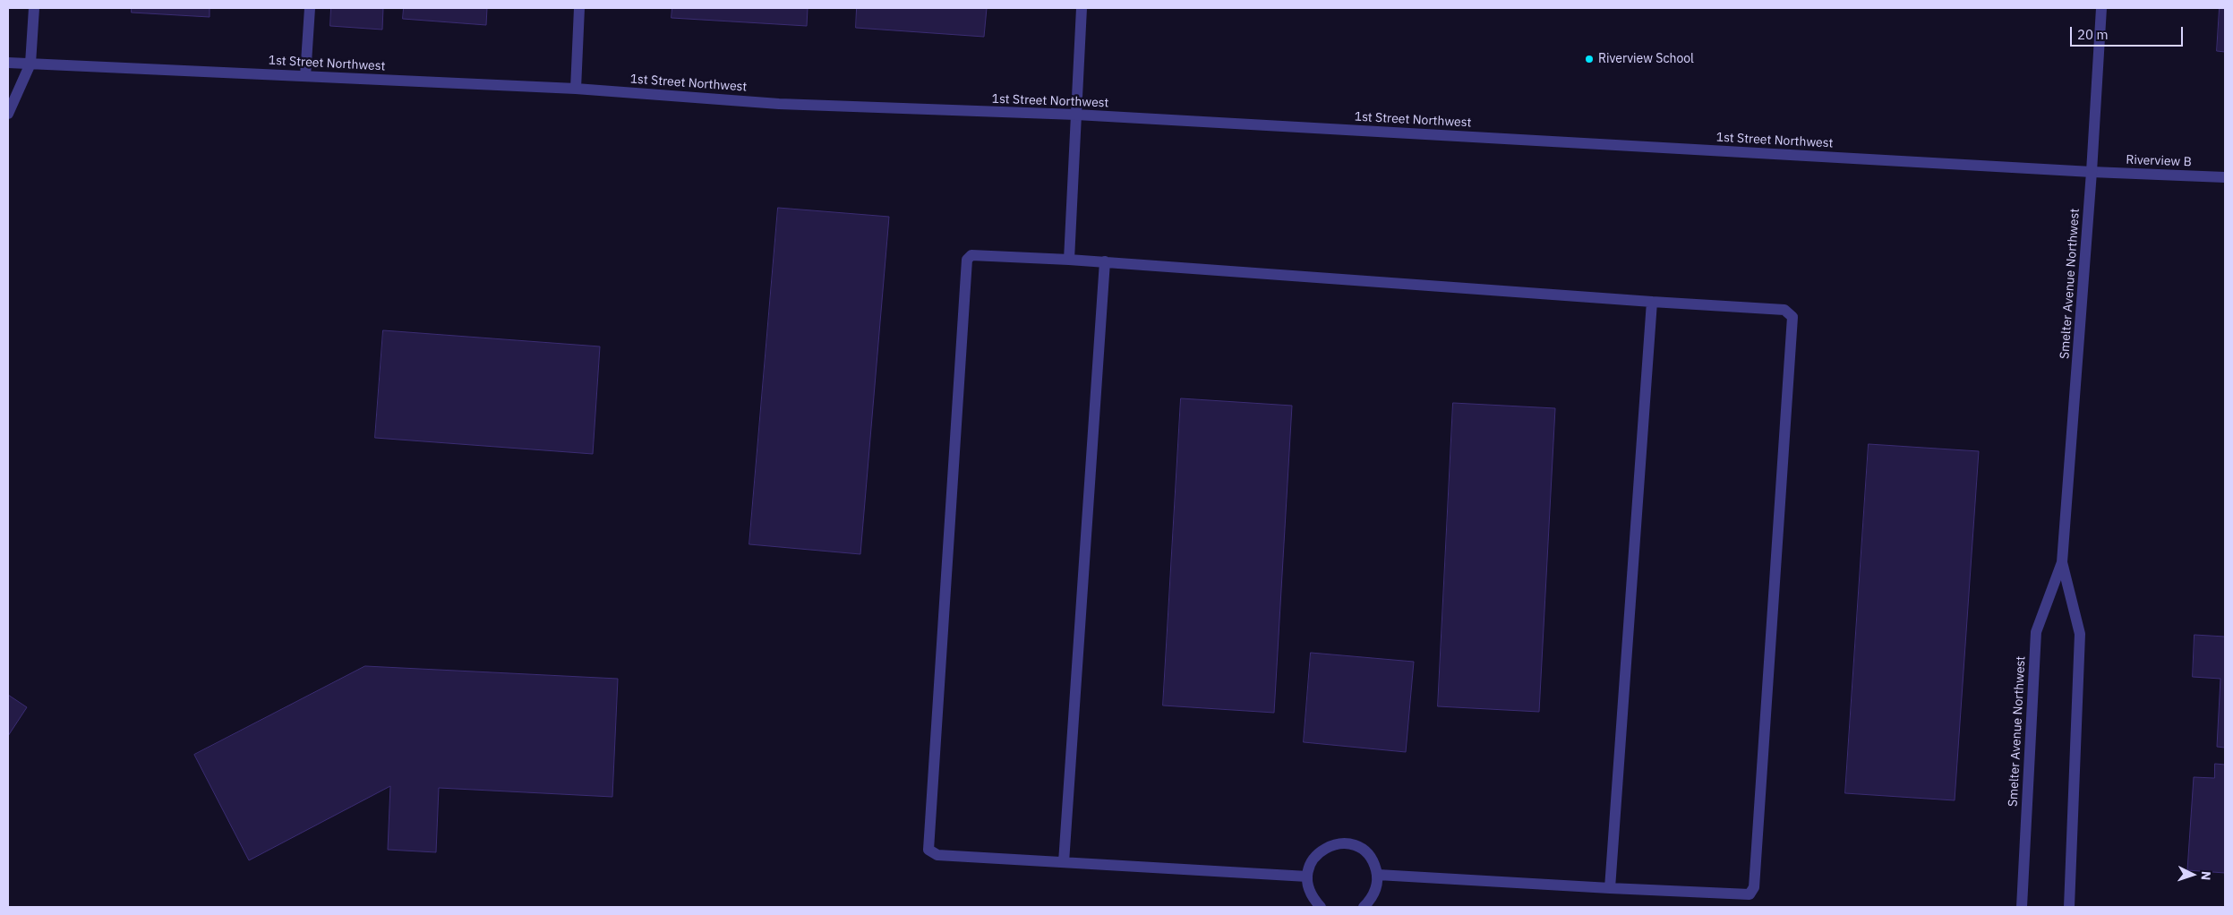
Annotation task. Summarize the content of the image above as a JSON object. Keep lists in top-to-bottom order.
{
  "streets": {
    "street": ["1st Street Northwest", "Riverview B", "Smelter Avenue Northwest"]
  },
  "crossings": [
    ["1st Street Northwest", "Riverview B"],
    ["1st Street Northwest", "Smelter Avenue Northwest"],
    ["Riverview B", "Smelter Avenue Northwest"]
  ],
  "places": ["Riverview School"],
  "scale_bar": "20 m",
  "north": "right"
}
